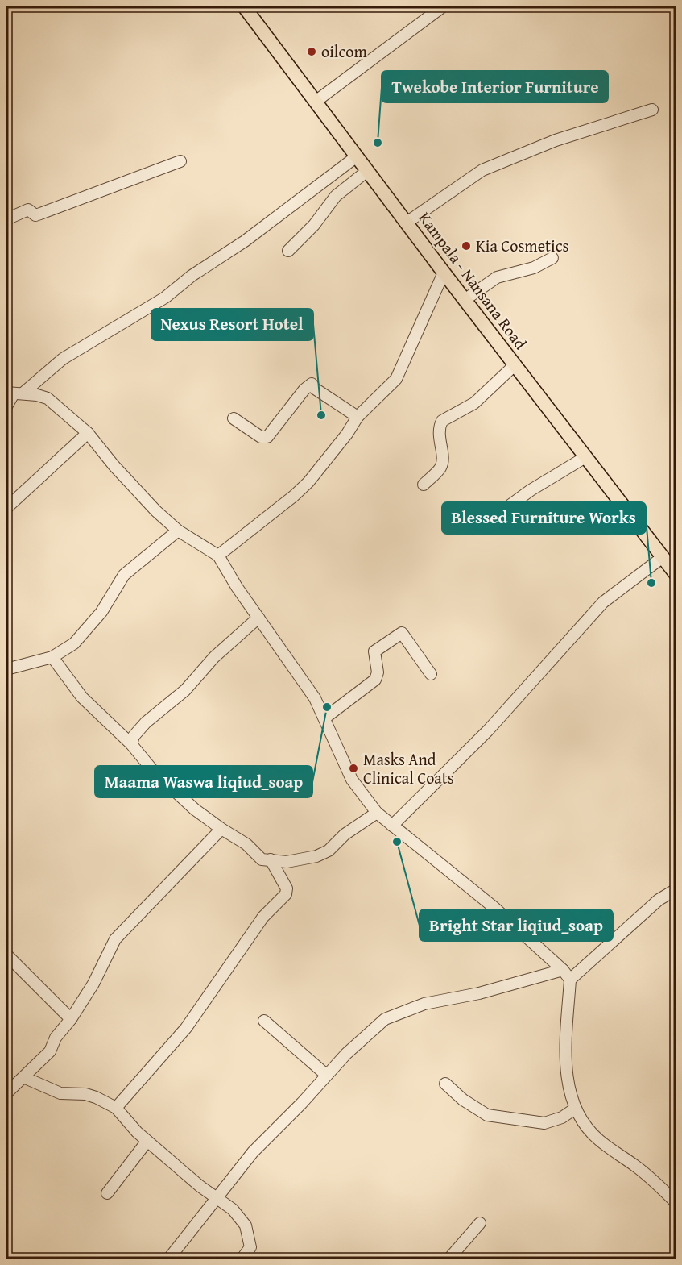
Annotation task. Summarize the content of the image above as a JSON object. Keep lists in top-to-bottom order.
{
  "streets": {
    "main road": ["Kampala - Nansana Road"]
  },
  "places": [
    "oilcom",
    "Twekobe Interior Furniture",
    "Kia Cosmetics",
    "Nexus Resort Hotel",
    "Blessed Furniture Works",
    "Maama Waswa liqiud_soap",
    "Masks And Clinical Coats",
    "Bright Star liqiud_soap"
  ]
}
